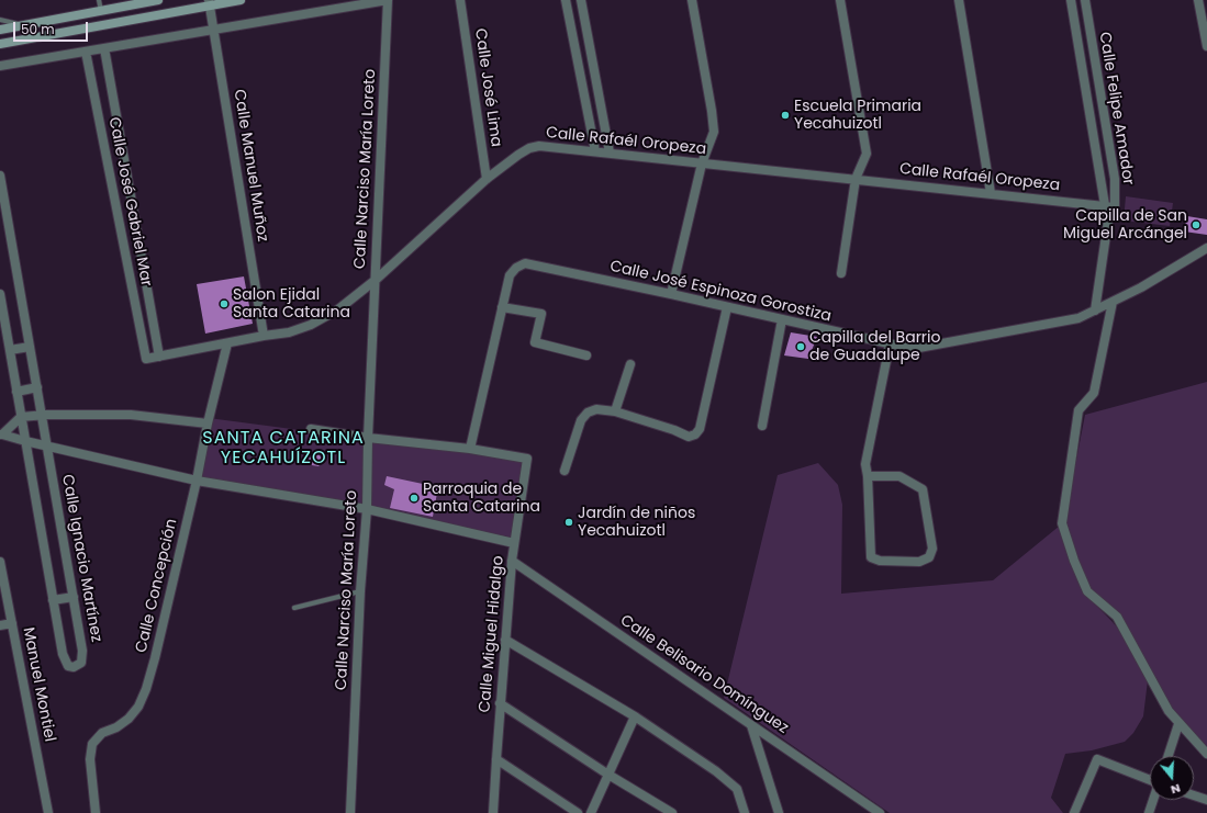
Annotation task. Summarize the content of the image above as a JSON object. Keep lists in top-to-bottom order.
{
  "streets": {
    "street": [
      "Calle José Lima",
      "Calle Felipe Amador",
      "Calle Rafaél Oropeza",
      "Calle Manuel Muñoz",
      "Calle Narciso María Loreto",
      "Calle José Gabriel Mar",
      "Calle José Espinoza Gorostiza",
      "Calle Ignacio Martínez",
      "Calle Concepción",
      "Calle Miguel Hidalgo",
      "Calle Belisario Domínguez",
      "Manuel Montiel"
    ]
  },
  "crossings": [
    ["Calle José Lima", "Calle Rafaél Oropeza"],
    ["Calle Felipe Amador", "Calle Rafaél Oropeza"],
    ["Calle Felipe Amador", "Calle José Espinoza Gorostiza"],
    ["Calle Rafaél Oropeza", "Calle Manuel Muñoz"],
    ["Calle Rafaél Oropeza", "Calle Narciso María Loreto"],
    ["Calle Rafaél Oropeza", "Calle José Gabriel Mar"],
    ["Calle Rafaél Oropeza", "Calle Concepción"],
    ["Calle José Espinoza Gorostiza", "Calle Miguel Hidalgo"],
    ["Calle Miguel Hidalgo", "Calle Belisario Domínguez"]
  ],
  "districts": ["SANTA CATARINA YECAHUÍZOTL"],
  "places": [
    "Escuela Primaria Yecahuizotl",
    "Capilla de San Miguel Arcángel",
    "Salon Ejidal Santa Catarina",
    "Capilla del Barrio de Guadalupe",
    "Parroquia de Santa Catarina",
    "Jardín de niños Yecahuizotl"
  ],
  "scale_bar": "50 m",
  "north": "bottom"
}
